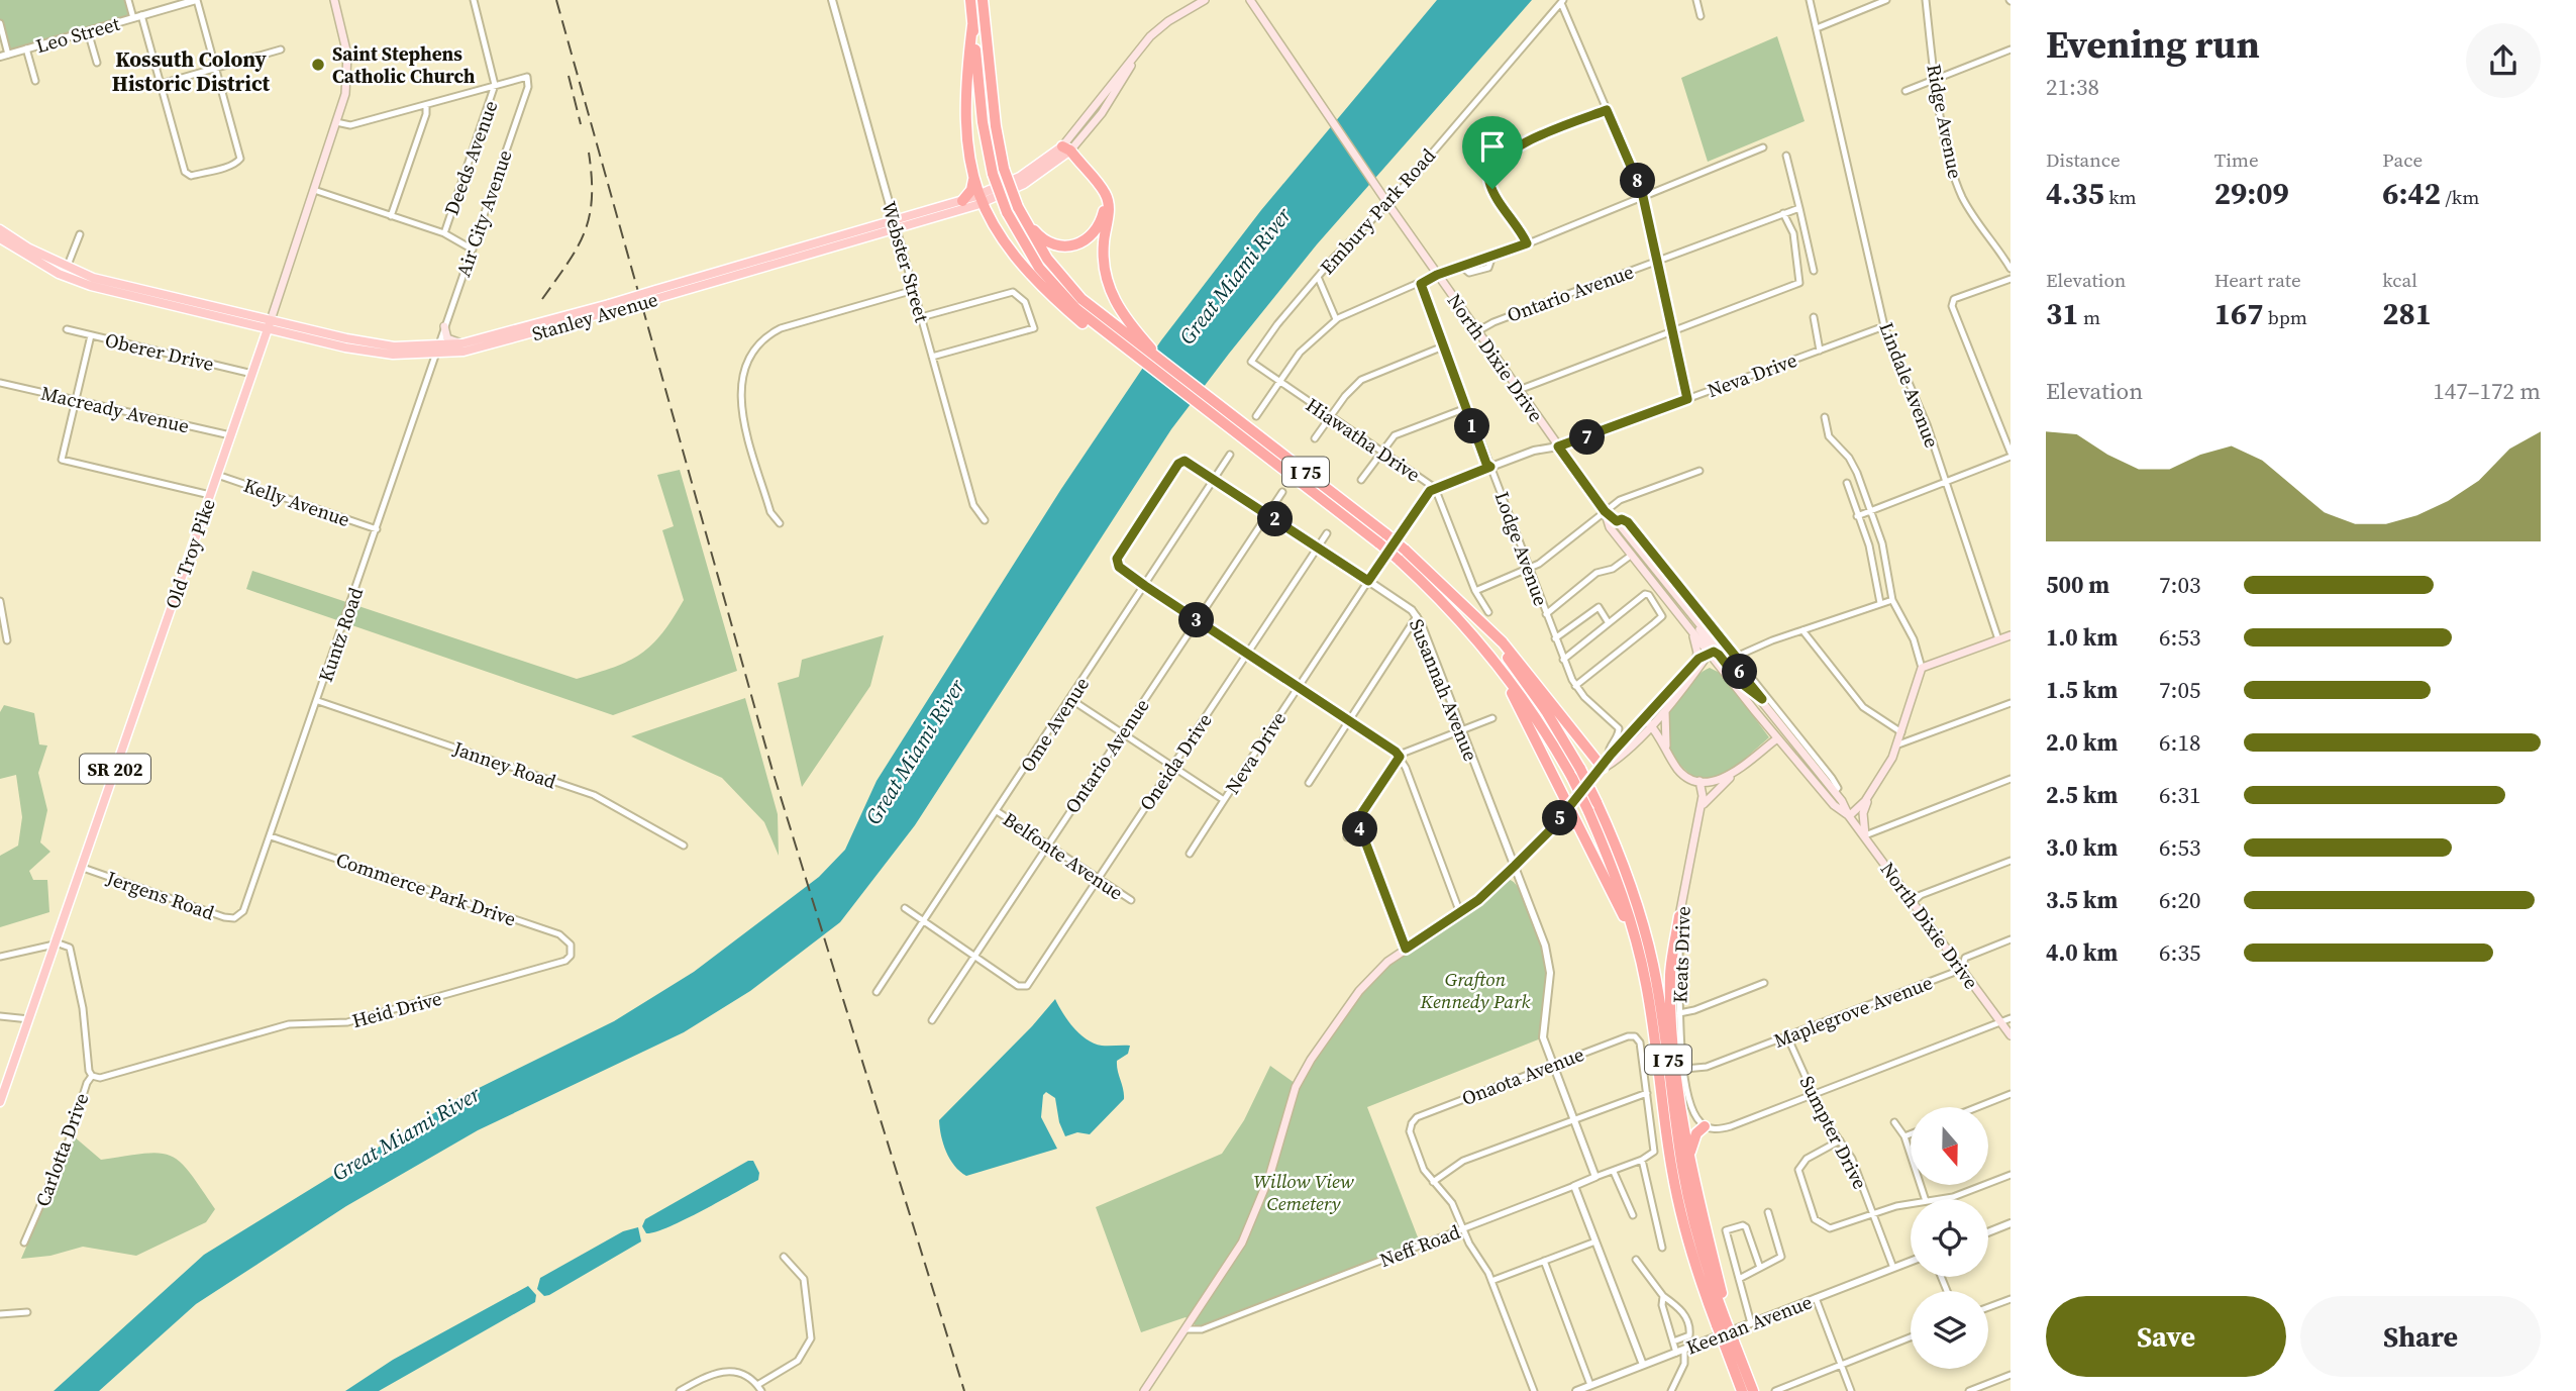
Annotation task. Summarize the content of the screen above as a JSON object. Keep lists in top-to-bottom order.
{
  "streets": {
    "highway": ["I 75"],
    "main road": [
      "Stanley Avenue",
      "North Dixie Drive",
      "Old Troy Pike",
      "SR 202",
      "Keats Drive"
    ],
    "street": [
      "Leo Street",
      "Ridge Avenue",
      "Deeds Avenue",
      "Embury Park Road",
      "Air City Avenue",
      "Webster Street",
      "Ontario Avenue",
      "Oberer Drive",
      "Neva Drive",
      "Lindale Avenue",
      "Macready Avenue",
      "Hiawatha Drive",
      "Kelly Avenue",
      "Lodge Avenue",
      "Kuntz Road",
      "Susannah Avenue",
      "Ome Avenue",
      "Oneida Drive",
      "Janney Road",
      "Belfonte Avenue",
      "Commerce Park Drive",
      "Jergens Road",
      "Heid Drive",
      "Maplegrove Avenue",
      "Onaota Avenue",
      "Sumpter Drive",
      "Carlotta Drive",
      "Neff Road",
      "Keenan Avenue"
    ]
  },
  "crossings": [
    ["Deeds Avenue", "Air City Avenue"],
    ["Embury Park Road", "North Dixie Drive"],
    ["Embury Park Road", "Hiawatha Drive"],
    ["Air City Avenue", "Stanley Avenue"],
    ["Air City Avenue", "Kuntz Road"],
    ["Webster Street", "Stanley Avenue"],
    ["Ontario Avenue", "North Dixie Drive"],
    ["Ontario Avenue", "Susannah Avenue"],
    ["Ontario Avenue", "Oneida Drive"],
    ["Ontario Avenue", "Belfonte Avenue"],
    ["Stanley Avenue", "Old Troy Pike"],
    ["Stanley Avenue", "Kuntz Road"],
    ["Oberer Drive", "Old Troy Pike"],
    ["North Dixie Drive", "Neva Drive"],
    ["North Dixie Drive", "Keats Drive"],
    ["North Dixie Drive", "Maplegrove Avenue"],
    ["Neva Drive", "Lindale Avenue"],
    ["Neva Drive", "Hiawatha Drive"],
    ["Neva Drive", "Lodge Avenue"],
    ["Neva Drive", "Susannah Avenue"],
    ["Macready Avenue", "Old Troy Pike"],
    ["Kelly Avenue", "Old Troy Pike"],
    ["Kelly Avenue", "Kuntz Road"],
    ["Old Troy Pike", "Jergens Road"],
    ["Old Troy Pike", "Carlotta Drive"],
    ["Kuntz Road", "Janney Road"],
    ["Kuntz Road", "Commerce Park Drive"],
    ["Kuntz Road", "Jergens Road"],
    ["Susannah Avenue", "Ome Avenue"],
    ["Susannah Avenue", "Oneida Drive"],
    ["Susannah Avenue", "Onaota Avenue"],
    ["Susannah Avenue", "Neff Road"],
    ["Ome Avenue", "Belfonte Avenue"],
    ["Oneida Drive", "Belfonte Avenue"],
    ["Commerce Park Drive", "Heid Drive"],
    ["Keats Drive", "Maplegrove Avenue"],
    ["Heid Drive", "Carlotta Drive"],
    ["Maplegrove Avenue", "Sumpter Drive"],
    ["Onaota Avenue", "Neff Road"],
    ["Sumpter Drive", "Keenan Avenue"]
  ],
  "districts": ["Kossuth Colony Historic District"],
  "water": ["Great Miami River"],
  "parks": ["Grafton Kennedy Park", "Willow View Cemetery"],
  "places": ["Saint Stephens Catholic Church"],
  "north": "bottom",
  "page": {
    "heading": ["Evening run", "21:38"],
    "stats": [
      ["Distance", "4.35 km"],
      ["Time", "29:09"],
      ["Pace", "6:42 /km"],
      ["Elevation", "31 m"],
      ["Heart rate", "167 bpm"],
      ["kcal", "281"]
    ],
    "pins": [
      "8",
      "1",
      "7",
      "2",
      "3",
      "6",
      "5",
      "4"
    ],
    "chart": ["Elevation", "147–172 m"],
    "list": [
      {
        "name": "500 m",
        "note": "7:03"
      },
      {
        "name": "1.0 km",
        "note": "6:53"
      },
      {
        "name": "1.5 km",
        "note": "7:05"
      },
      {
        "name": "2.0 km",
        "note": "6:18"
      },
      {
        "name": "2.5 km",
        "note": "6:31"
      },
      {
        "name": "3.0 km",
        "note": "6:53"
      },
      {
        "name": "3.5 km",
        "note": "6:20"
      },
      {
        "name": "4.0 km",
        "note": "6:35"
      }
    ],
    "buttons": ["Save", "Share"]
  }
}
